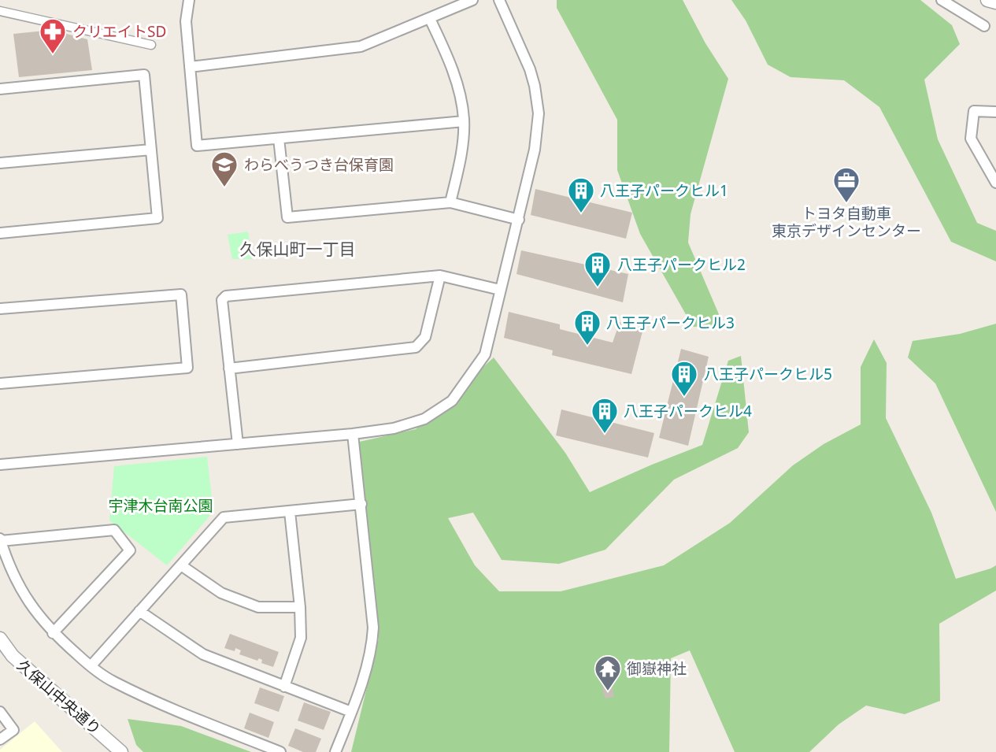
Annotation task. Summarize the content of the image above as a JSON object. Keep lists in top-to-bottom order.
{
  "streets": {
    "street": ["久保山中央通り"]
  },
  "districts": ["久保山町一丁目"],
  "parks": ["宇津木台南公園"],
  "places": {
    "pharmacy": ["クリエイトSD"],
    "school or university": ["わらべうつき台保育園"],
    "office": ["トヨタ自動車 東京デザインセンター"],
    "building": [
      "八王子パークヒル1",
      "八王子パークヒル2",
      "八王子パークヒル3",
      "八王子パークヒル5",
      "八王子パークヒル4"
    ],
    "temple": ["御嶽神社"]
  }
}
